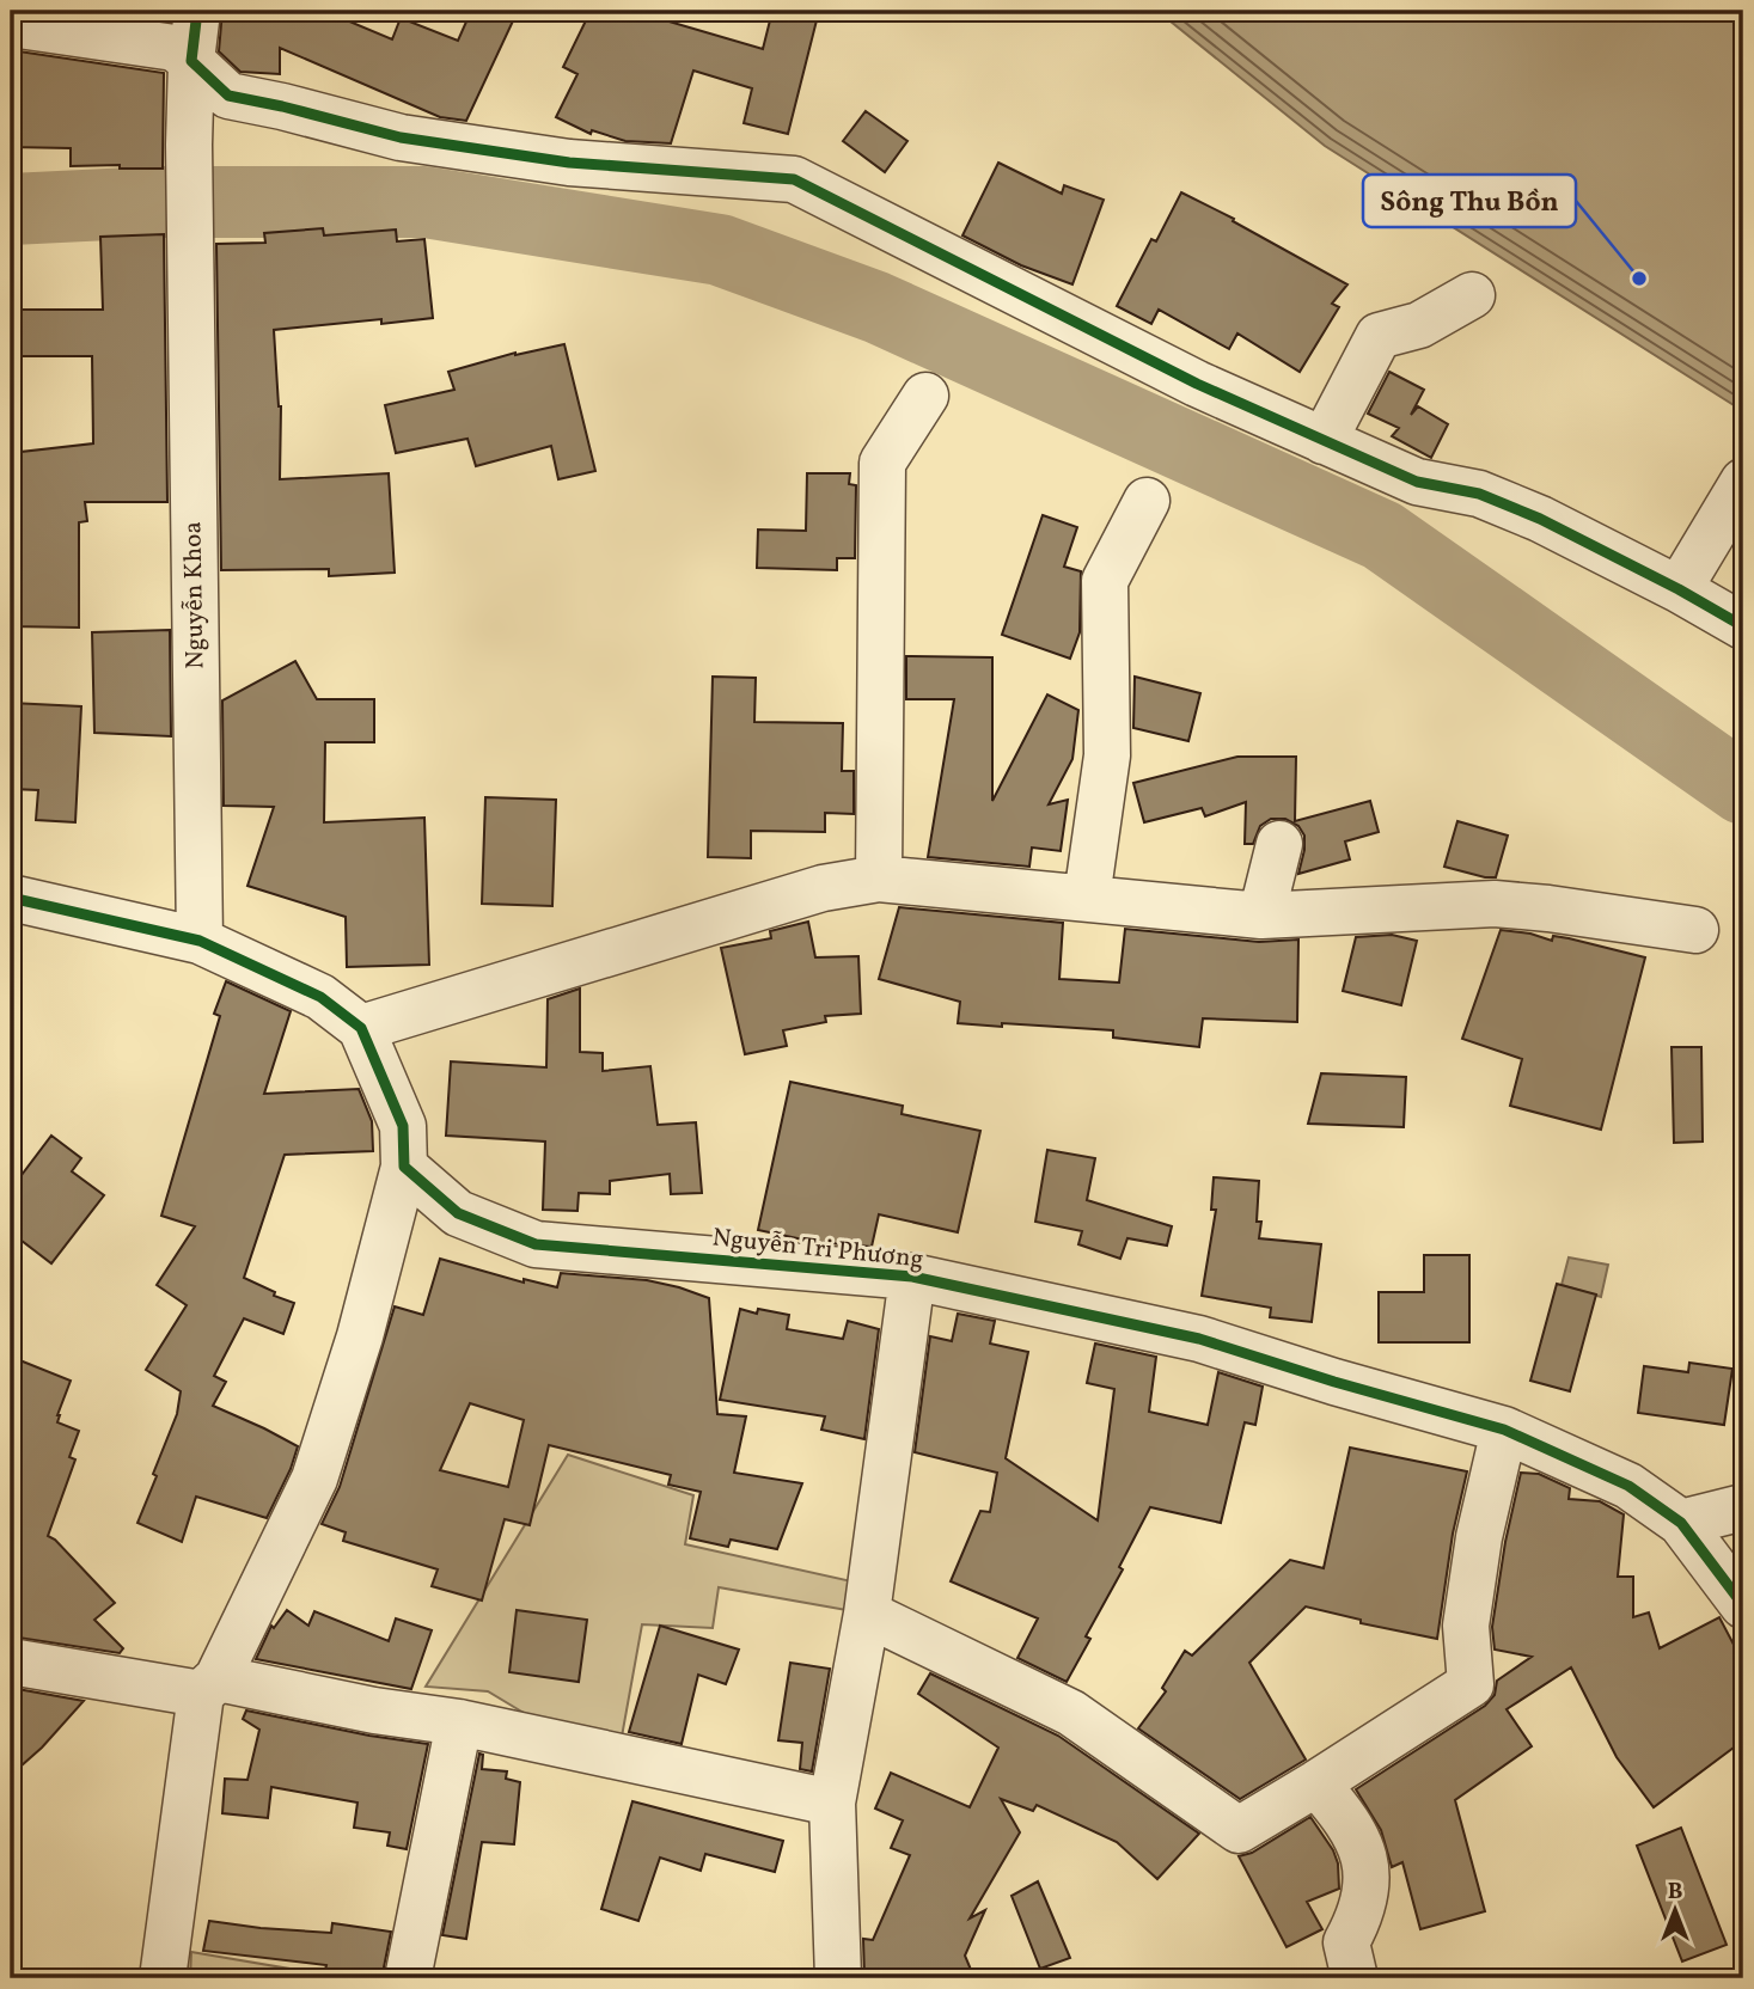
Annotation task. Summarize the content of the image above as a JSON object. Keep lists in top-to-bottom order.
{
  "streets": {
    "street": ["Nguyễn Khoa", "Nguyễn Tri Phương"]
  },
  "places": ["Sông Thu Bồn"],
  "north": "top"
}
